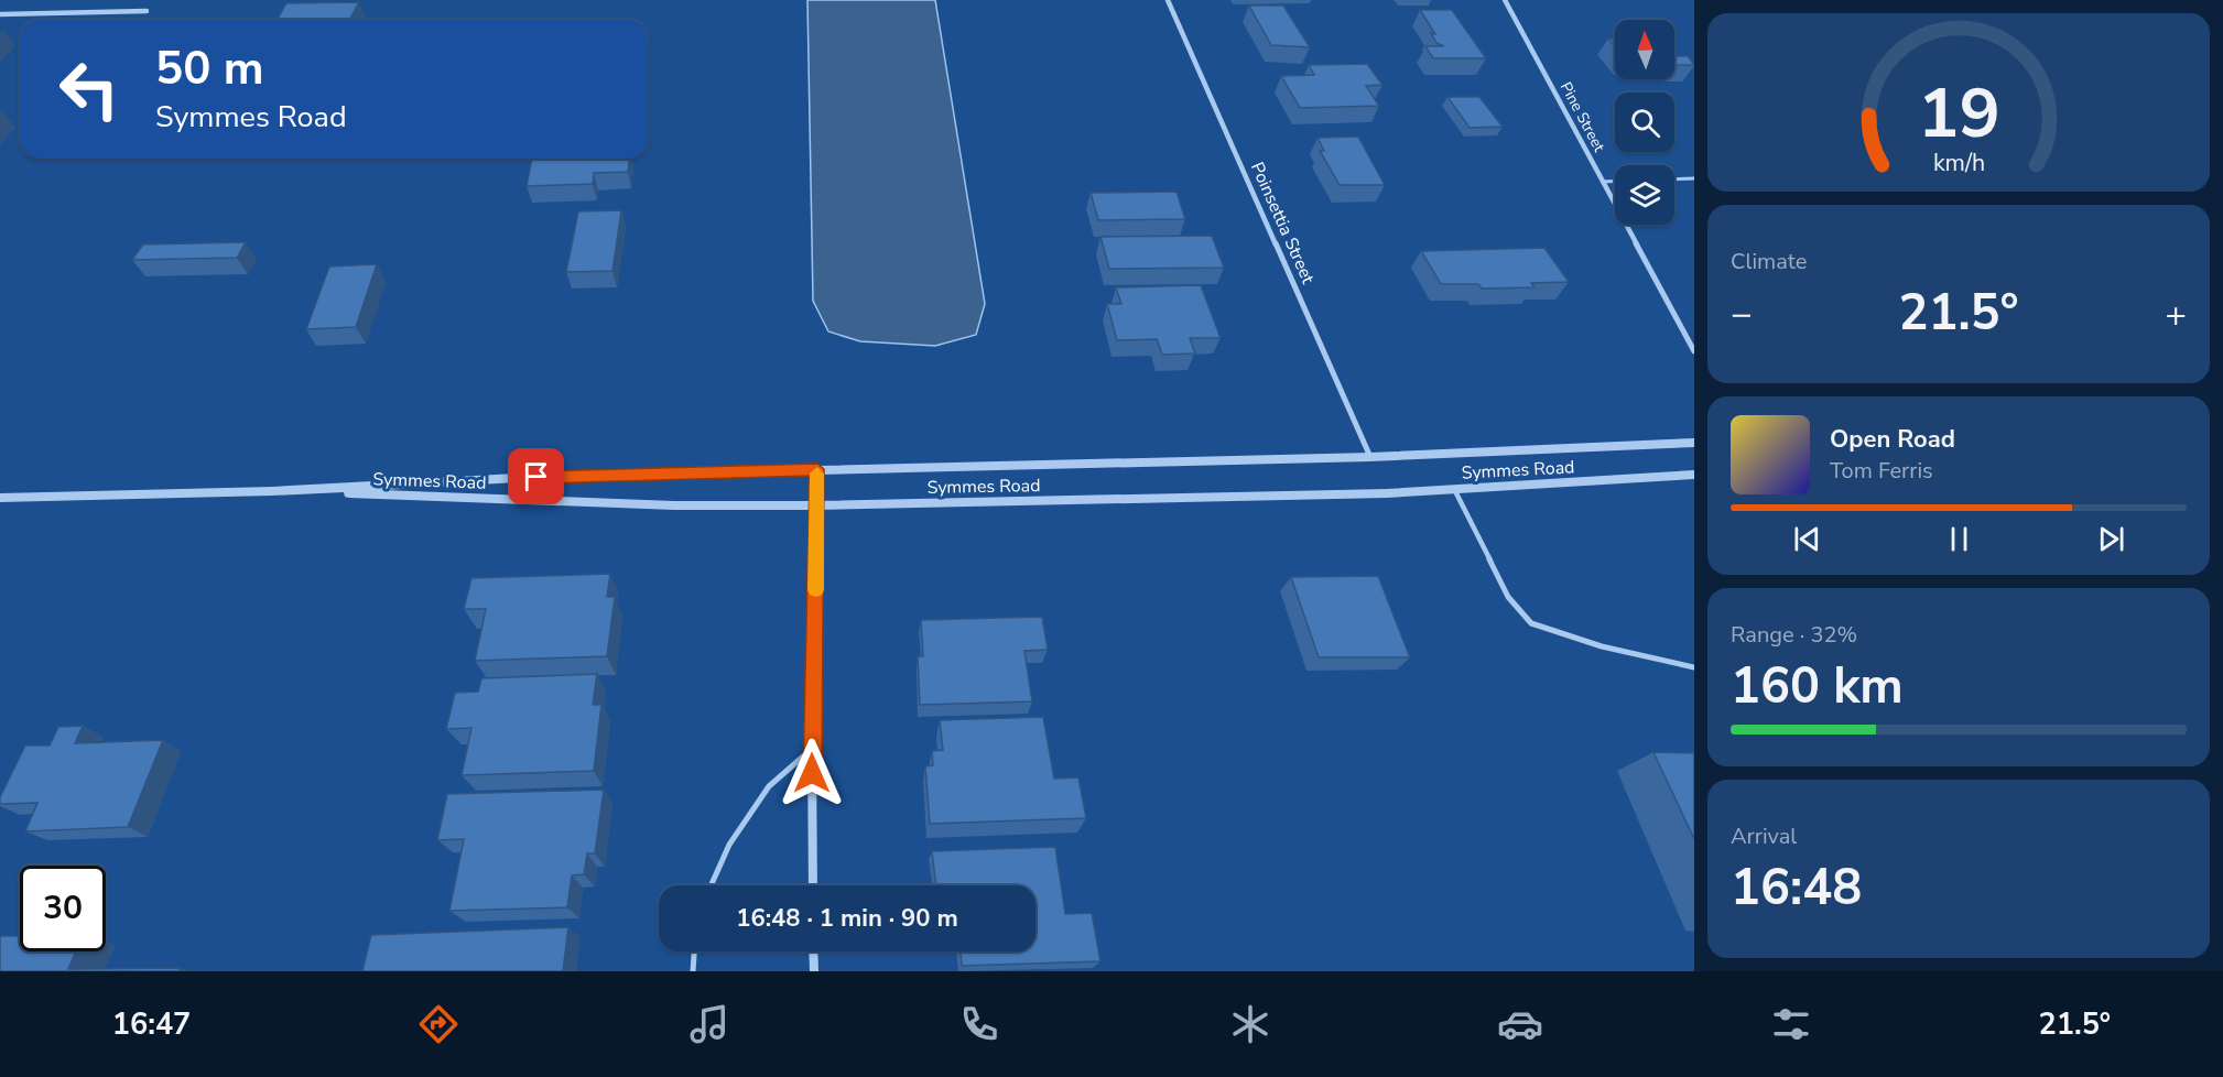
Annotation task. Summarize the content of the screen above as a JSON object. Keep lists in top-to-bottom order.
{
  "streets": {
    "street": ["Pine Street", "Poinsettia Street", "Symmes Road"]
  },
  "crossings": [
    ["Poinsettia Street", "Symmes Road"]
  ],
  "north": "top",
  "page": {
    "turn": ["50 m", "Symmes Road"],
    "tile": [
      "Climate",
      ["Range · 32%", "160 km"],
      ["Arrival", "16:48"]
    ],
    "heat": ["−", "21.5°", "+"],
    "song": ["Open Road", "Tom Ferris"],
    "limit": "30",
    "trip": "16:48 · 1 min · 90 m",
    "tabs": ["16:47", "21.5°"],
    "gauge": ["19", "km/h"]
  }
}
